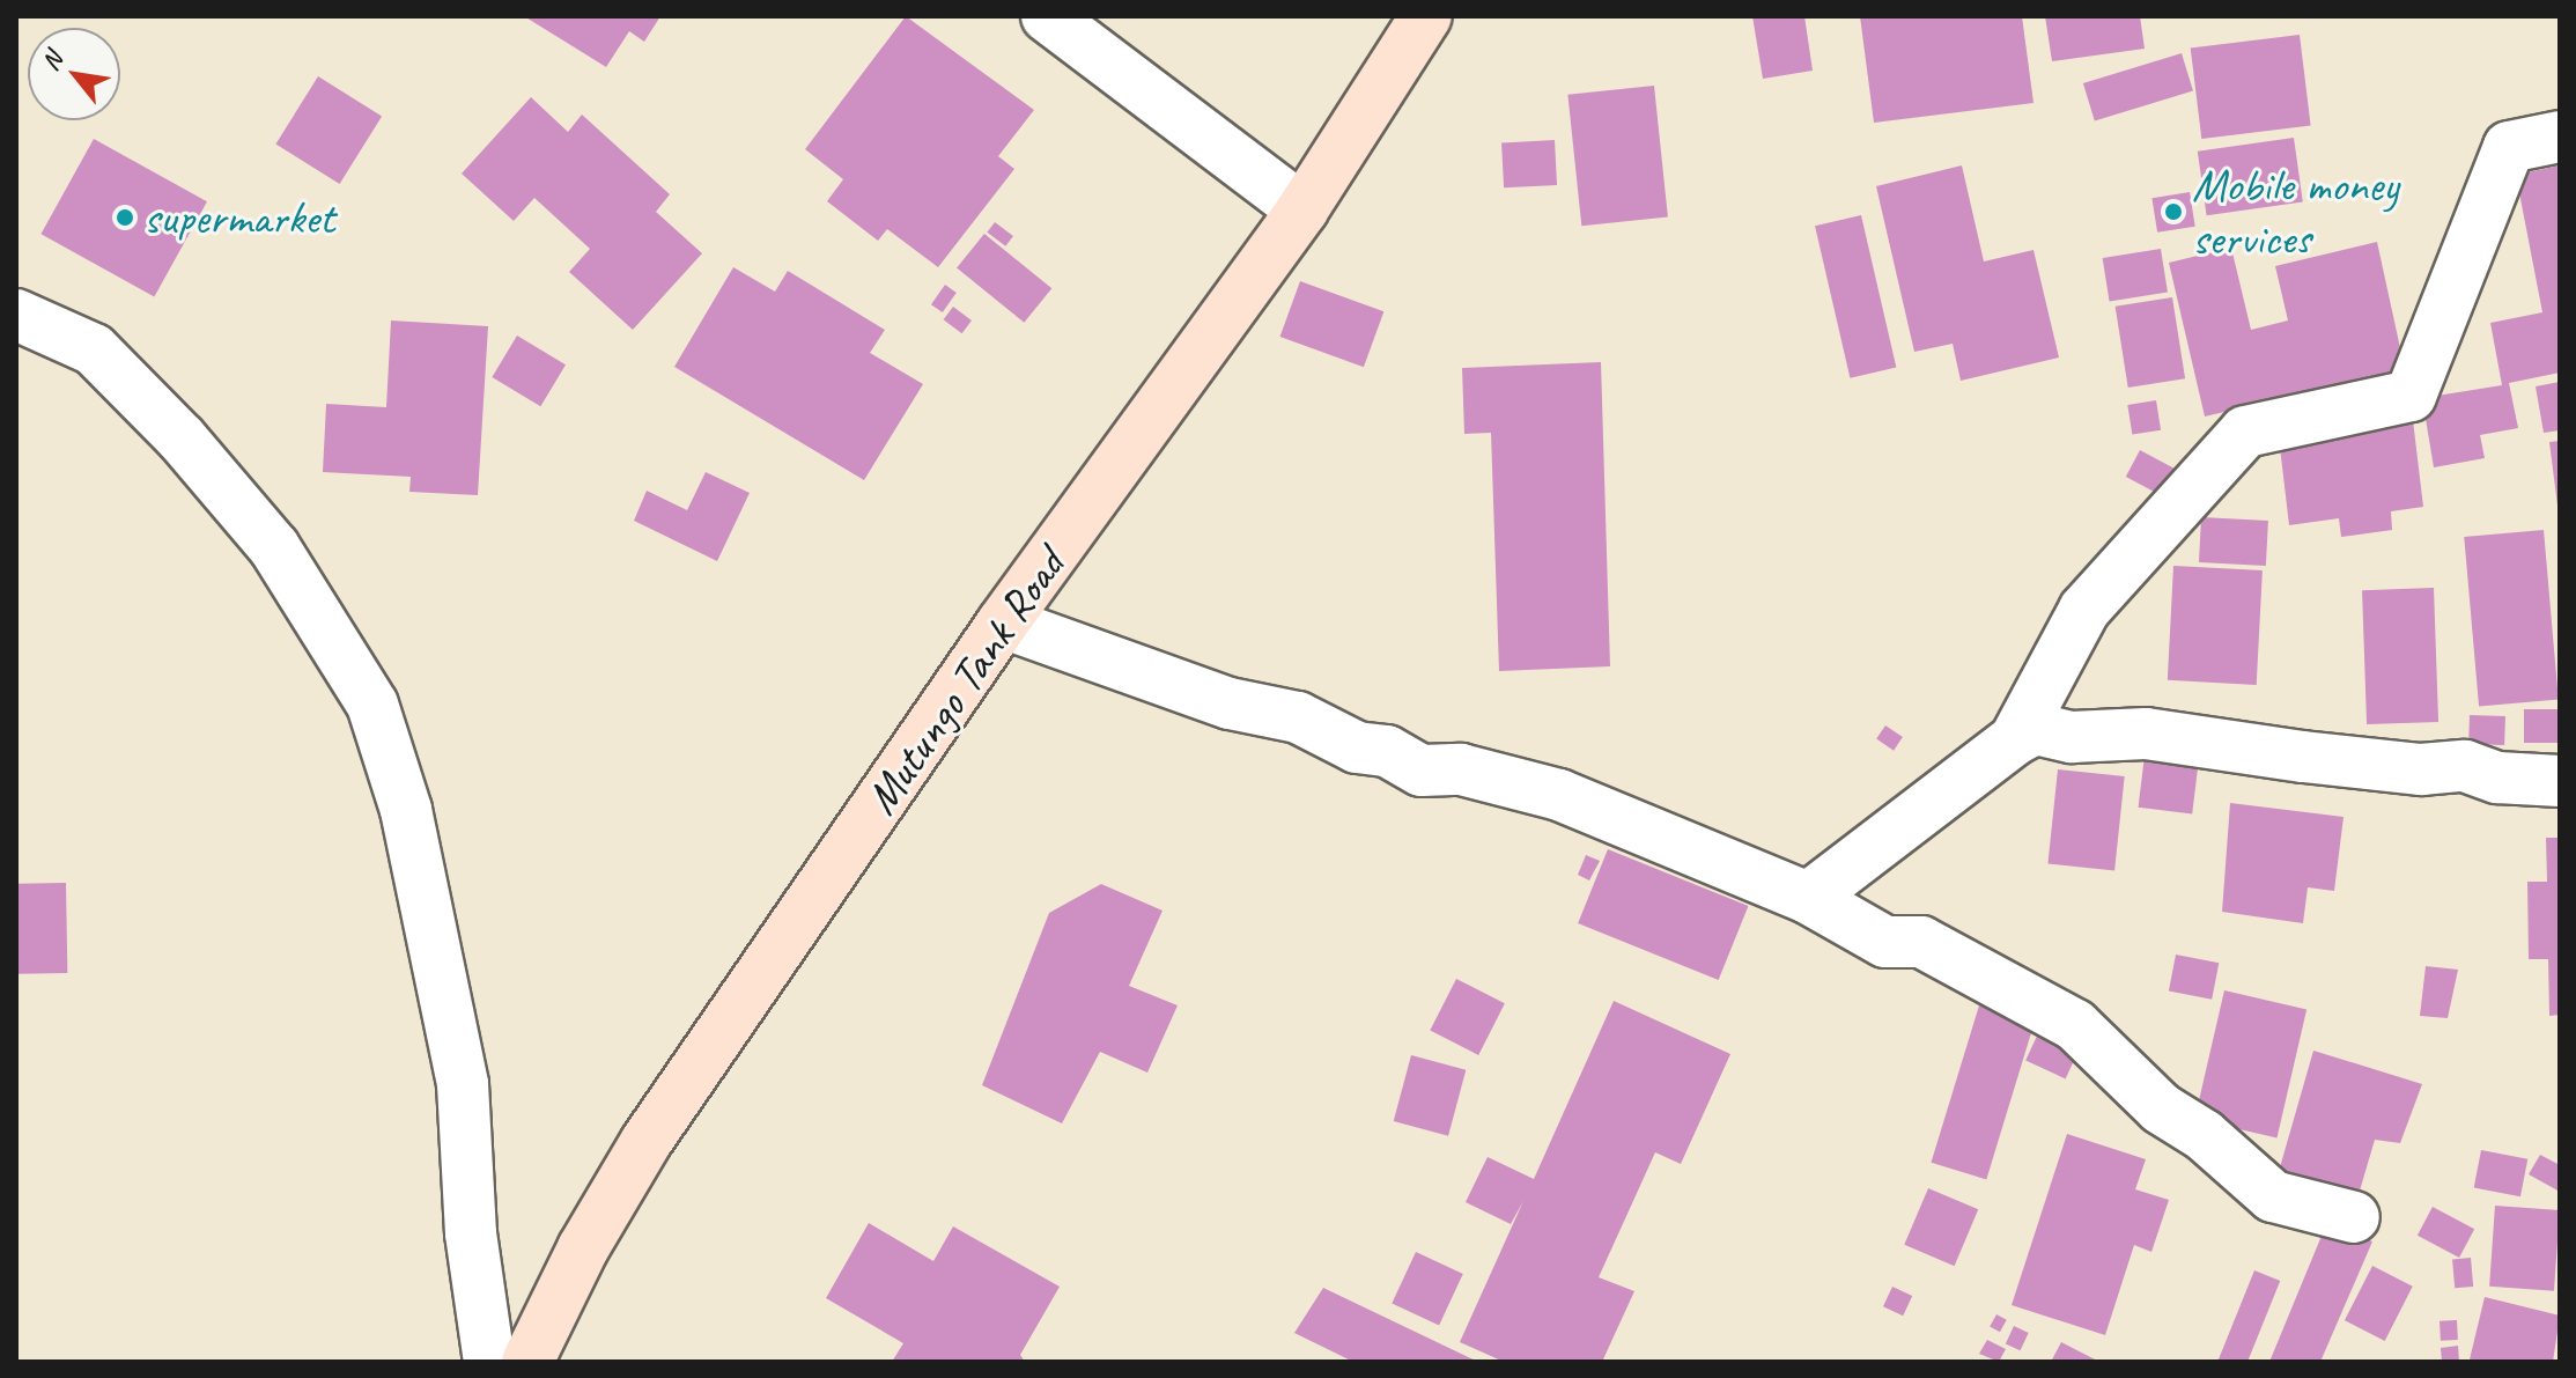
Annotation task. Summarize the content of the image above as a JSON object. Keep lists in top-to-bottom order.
{
  "streets": {
    "street": ["Mutungo Tank Road"]
  },
  "places": ["Mobile money services", "supermarket"],
  "north": "top left"
}
